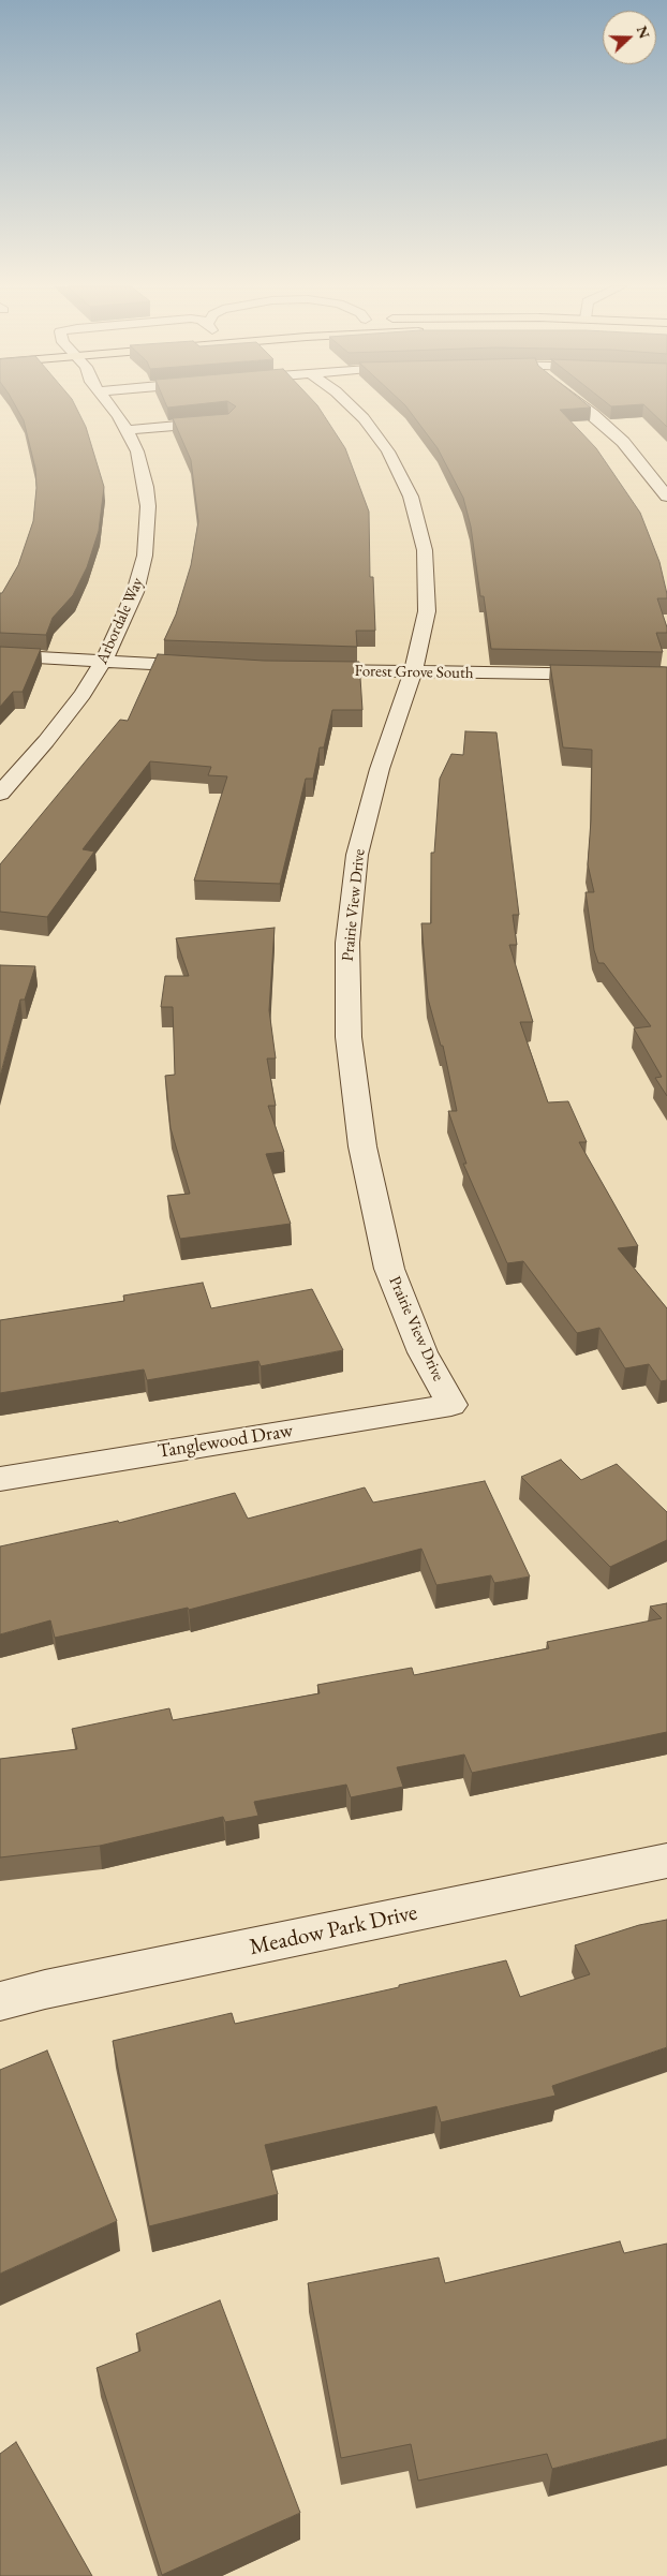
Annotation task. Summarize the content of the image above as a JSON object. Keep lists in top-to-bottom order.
{
  "streets": {
    "street": [
      "Arbordale Way",
      "Forest Grove South",
      "Prairie View Drive",
      "Tanglewood Draw",
      "Meadow Park Drive"
    ]
  },
  "crossings": [
    ["Forest Grove South", "Prairie View Drive"],
    ["Prairie View Drive", "Tanglewood Draw"]
  ],
  "north": "right"
}
